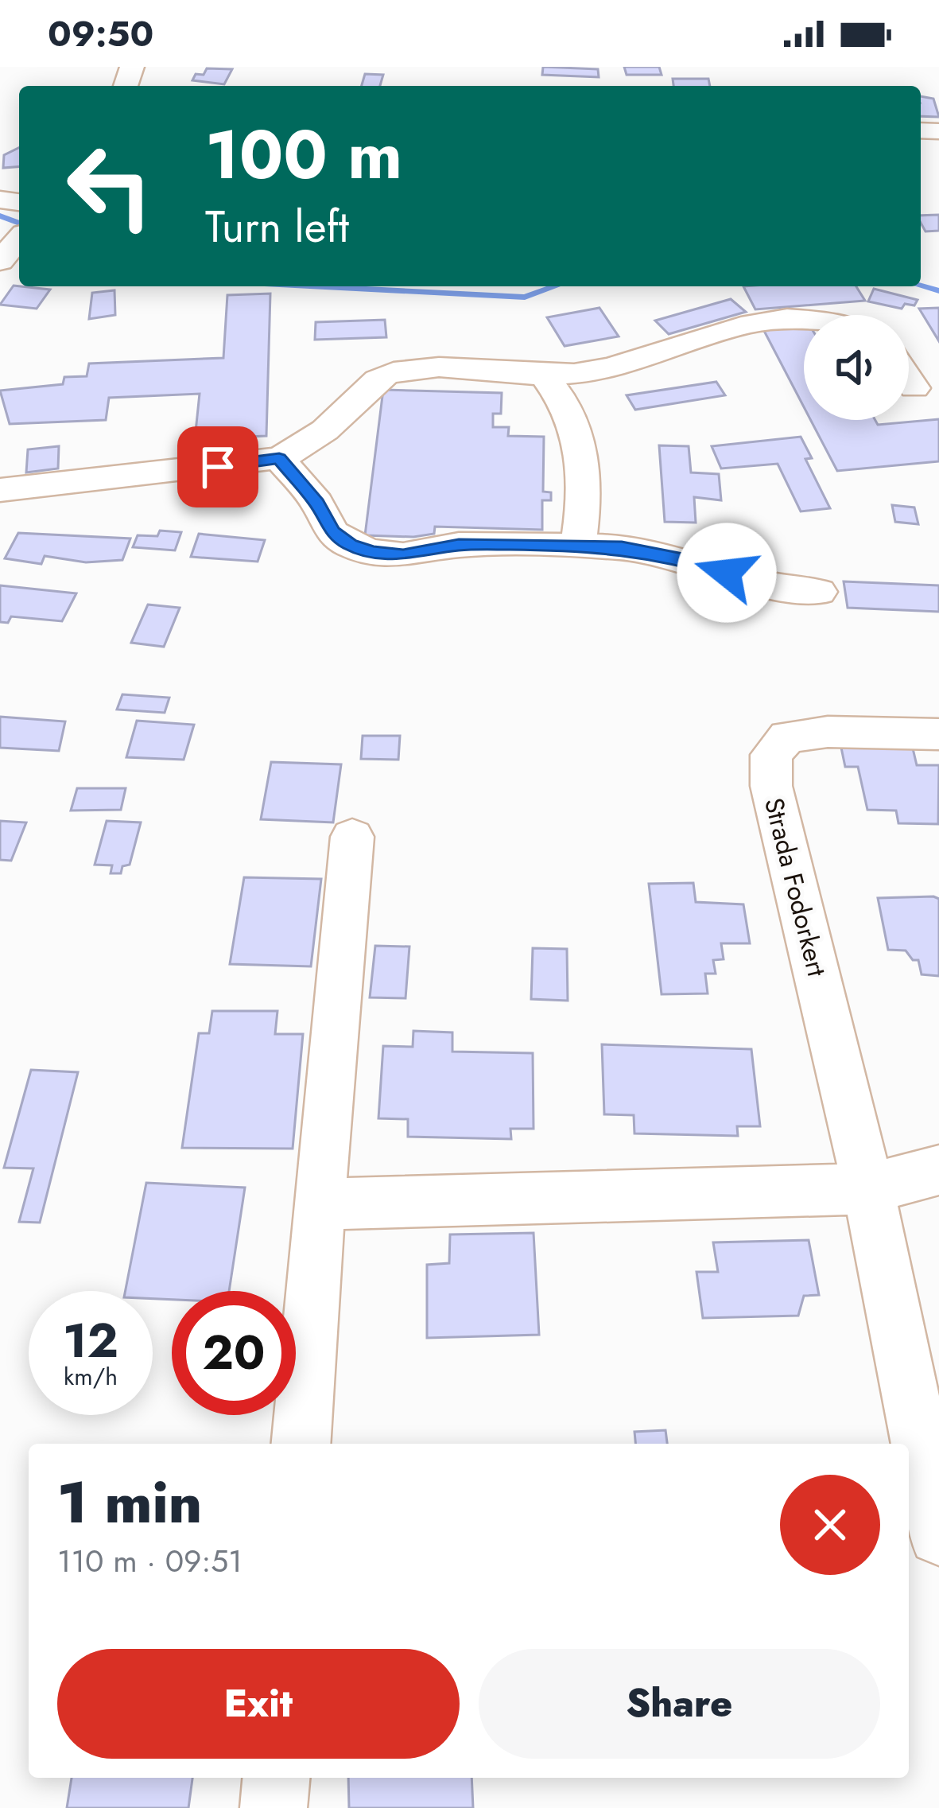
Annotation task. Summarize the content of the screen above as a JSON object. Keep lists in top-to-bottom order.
{
  "streets": {
    "street": ["Strada Fodorkert"]
  },
  "page": {
    "status": "09:50",
    "turn": ["100 m", "Turn left"],
    "speed": "12 km/h",
    "limit": "20",
    "heading": ["1 min", "110 m · 09:51"],
    "buttons": ["Exit", "Share"]
  }
}
